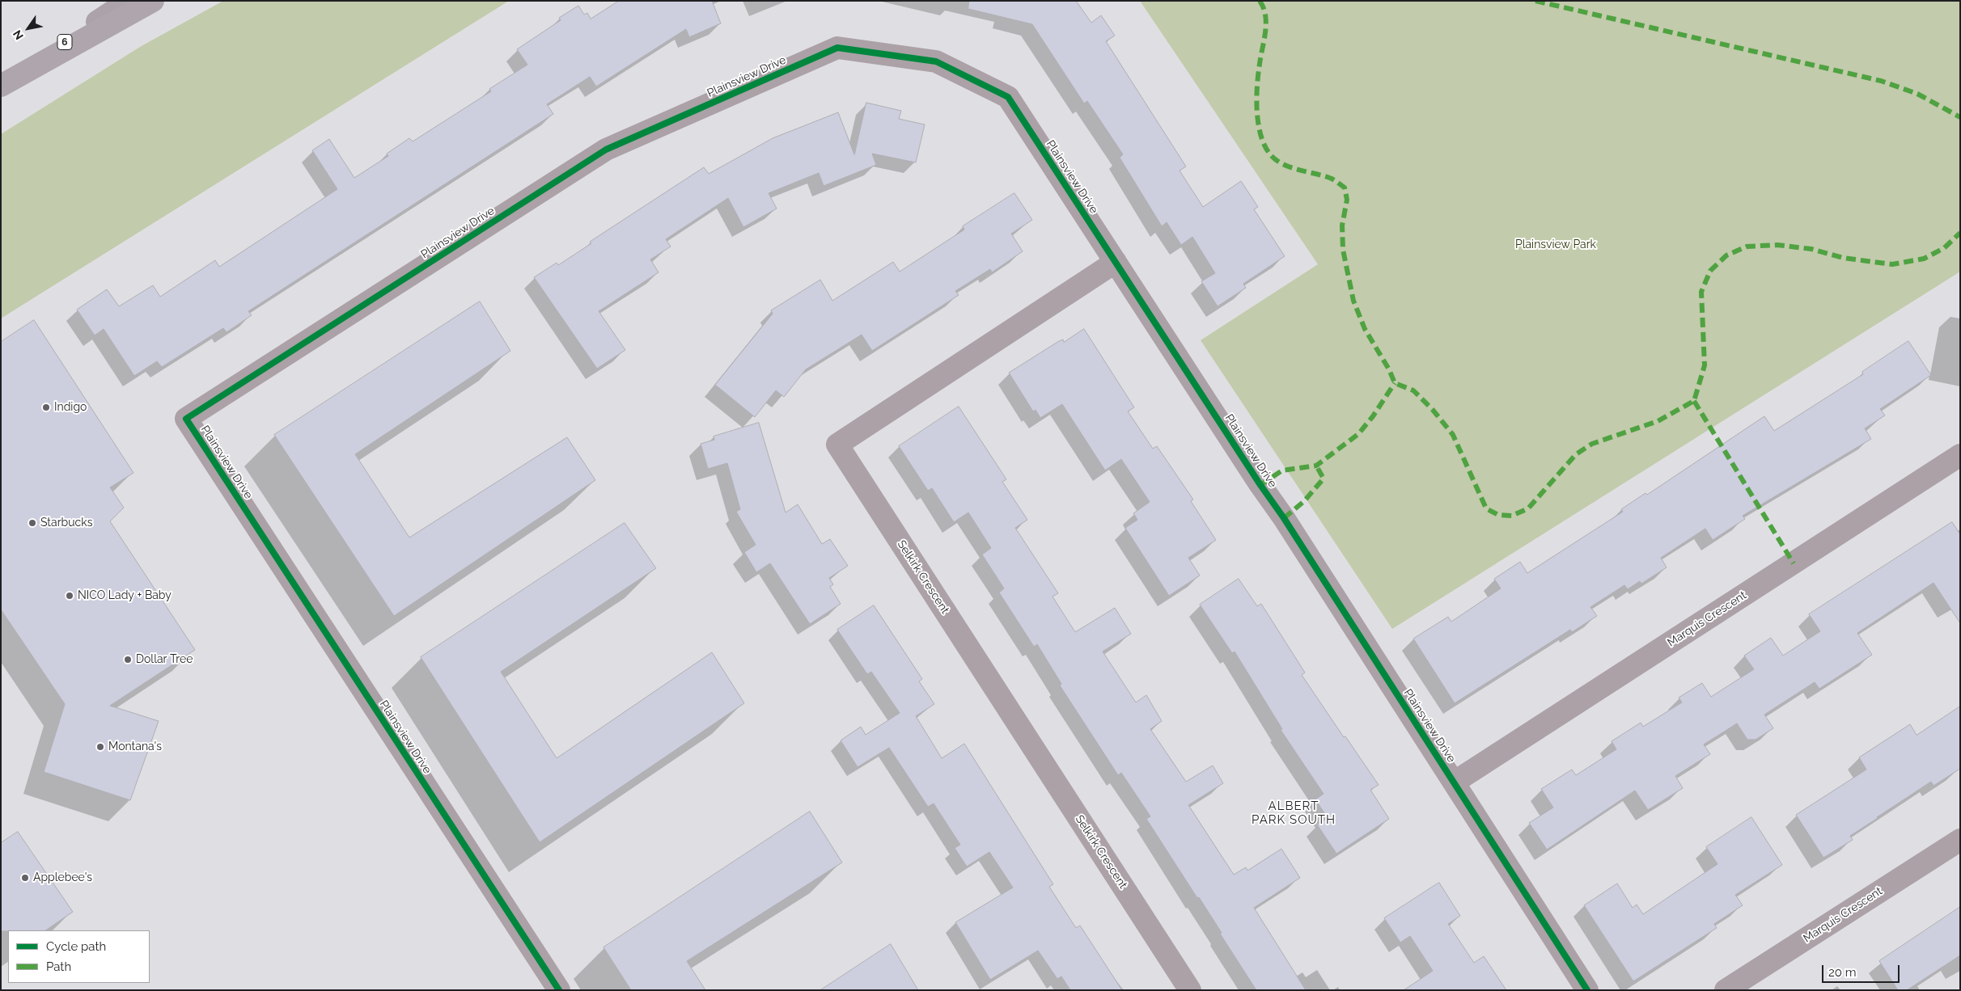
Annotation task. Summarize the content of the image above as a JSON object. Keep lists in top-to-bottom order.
{
  "streets": {
    "main road": ["6"],
    "street": ["Plainsview Drive", "Selkirk Crescent", "Marquis Crescent"]
  },
  "crossings": [
    ["Plainsview Drive", "Selkirk Crescent"],
    ["Plainsview Drive", "Marquis Crescent"]
  ],
  "districts": ["ALBERT PARK SOUTH"],
  "parks": ["Plainsview Park"],
  "places": [
    "Indigo",
    "Starbucks",
    "NICO Lady + Baby",
    "Dollar Tree",
    "Montana's",
    "Applebee's"
  ],
  "legend": ["Cycle path", "Path"],
  "scale_bar": "20 m",
  "north": "bottom left"
}
